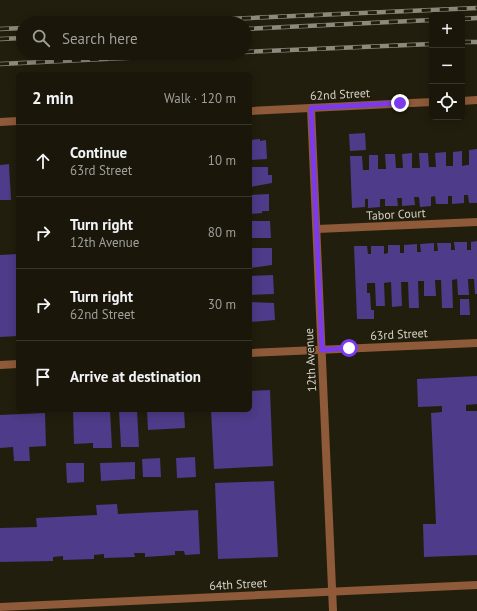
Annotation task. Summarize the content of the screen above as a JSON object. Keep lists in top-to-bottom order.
{
  "streets": {
    "street": [
      "62nd Street",
      "Tabor Court",
      "63rd Street",
      "12th Avenue",
      "64th Street"
    ]
  },
  "crossings": [
    ["62nd Street", "12th Avenue"],
    ["Tabor Court", "12th Avenue"],
    ["63rd Street", "12th Avenue"],
    ["12th Avenue", "64th Street"]
  ],
  "page": {
    "map_buttons": ["+", "−"],
    "search": "Search here",
    "heading": ["2 min", "Walk · 120 m"],
    "list": [
      ["Continue", "63rd Street", "10 m"],
      ["Turn right", "12th Avenue", "80 m"],
      ["Turn right", "62nd Street", "30 m"],
      "Arrive at destination"
    ]
  }
}
